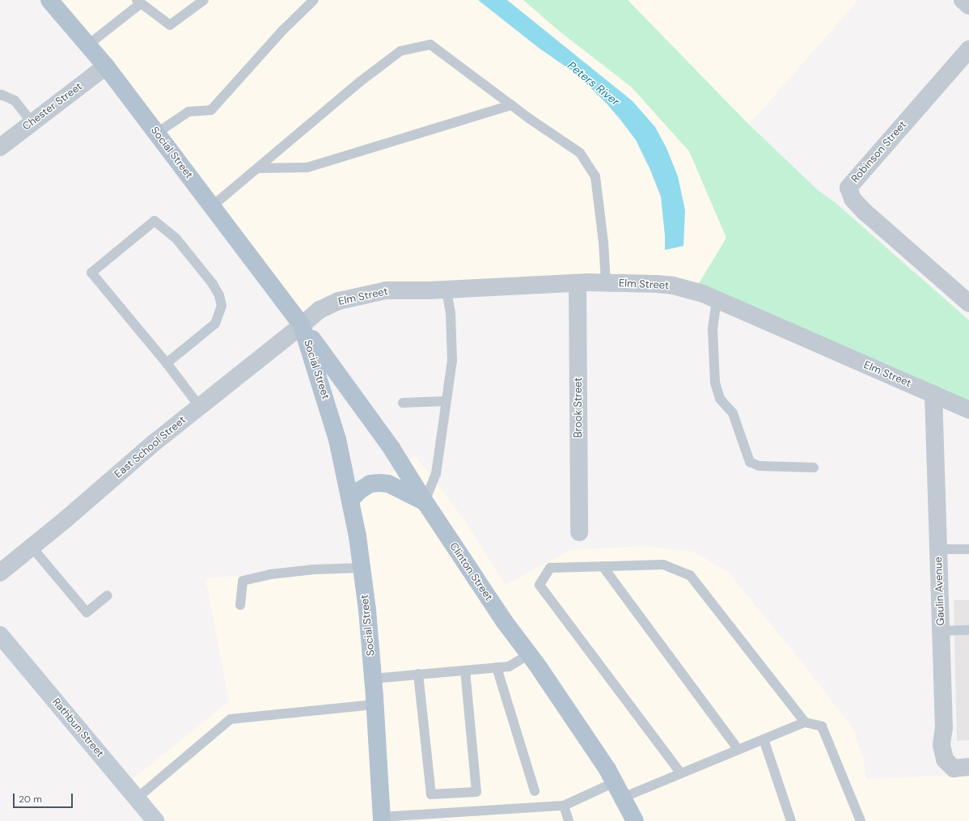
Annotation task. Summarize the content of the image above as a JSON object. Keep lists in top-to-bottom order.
{
  "streets": {
    "main road": ["Social Street", "Clinton Street", "Rathbun Street"],
    "street": [
      "Chester Street",
      "Robinson Street",
      "Elm Street",
      "Brook Street",
      "East School Street",
      "Gaulin Avenue"
    ]
  },
  "crossings": [
    ["Chester Street", "Social Street"],
    ["Social Street", "Elm Street"],
    ["Social Street", "East School Street"],
    ["Social Street", "Clinton Street"],
    ["Elm Street", "Brook Street"],
    ["Elm Street", "East School Street"],
    ["Elm Street", "Clinton Street"],
    ["Elm Street", "Gaulin Avenue"],
    ["East School Street", "Clinton Street"]
  ],
  "water": ["Peters River"],
  "scale_bar": "20 m"
}
